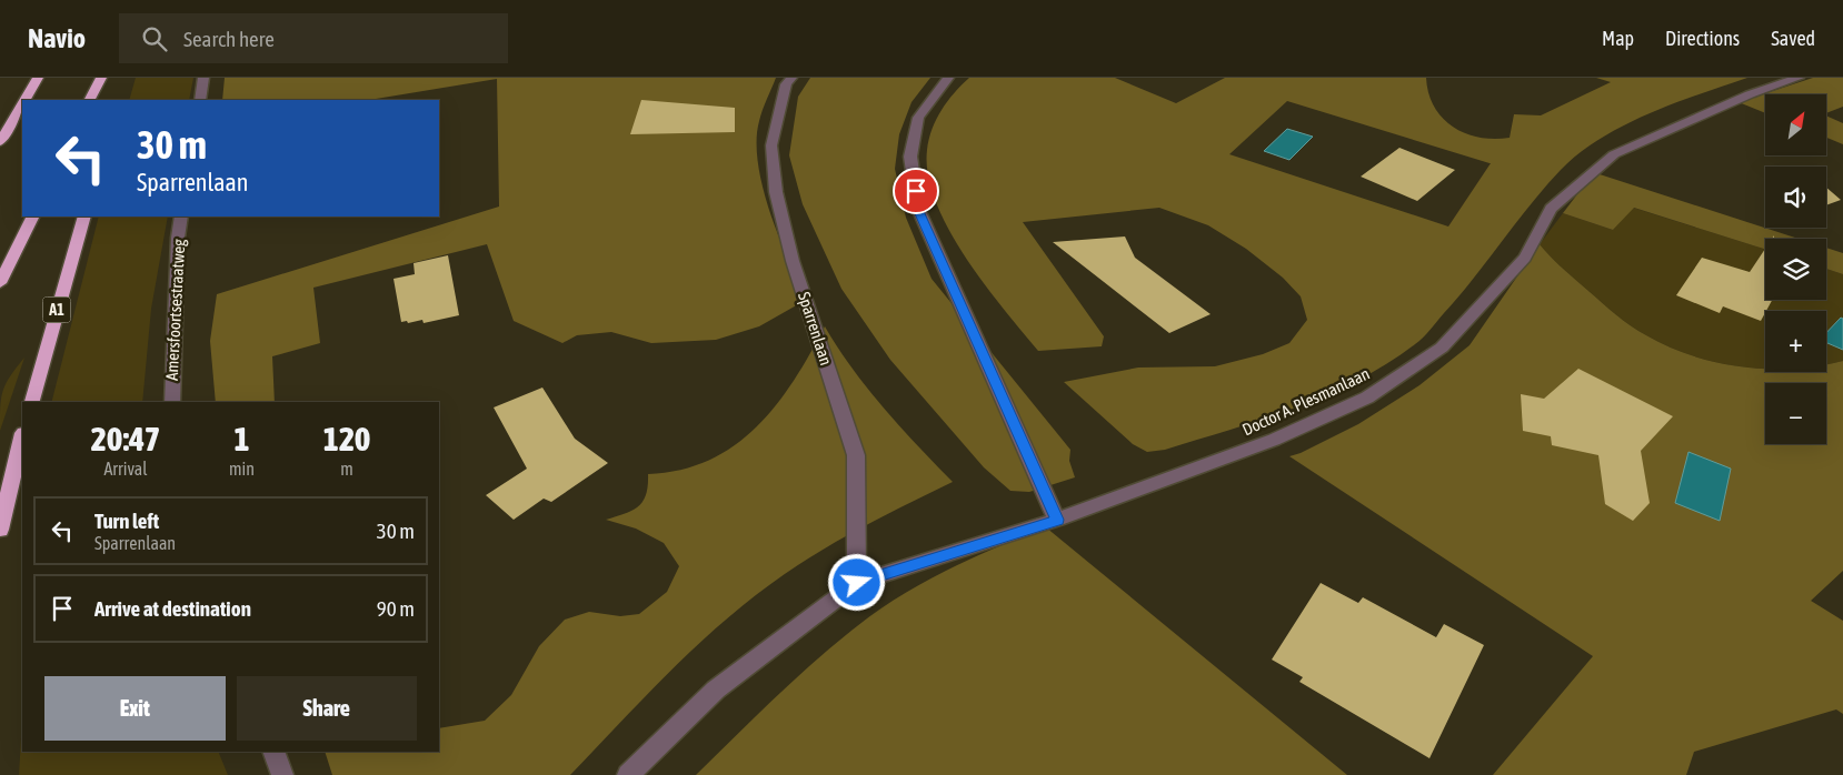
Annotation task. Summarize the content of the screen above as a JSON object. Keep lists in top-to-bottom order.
{
  "streets": {
    "highway": ["A1"],
    "street": ["Amersfoortsestraatweg", "Sparrenlaan", "Doctor A. Plesmanlaan"]
  },
  "north": "top right",
  "page": {
    "header": "Navio",
    "search": "Search here",
    "nav": ["Map", "Directions", "Saved"],
    "map_buttons": ["+", "−"],
    "turn": ["30 m", "Sparrenlaan"],
    "eta": [
      "20:47",
      "Arrival",
      "1",
      "min",
      "120",
      "m"
    ],
    "list": [
      {
        "name": "Turn left",
        "note": "Sparrenlaan",
        "value": "30 m"
      },
      {
        "name": "Arrive at destination",
        "value": "90 m"
      }
    ],
    "buttons": ["Exit", "Share"]
  }
}
